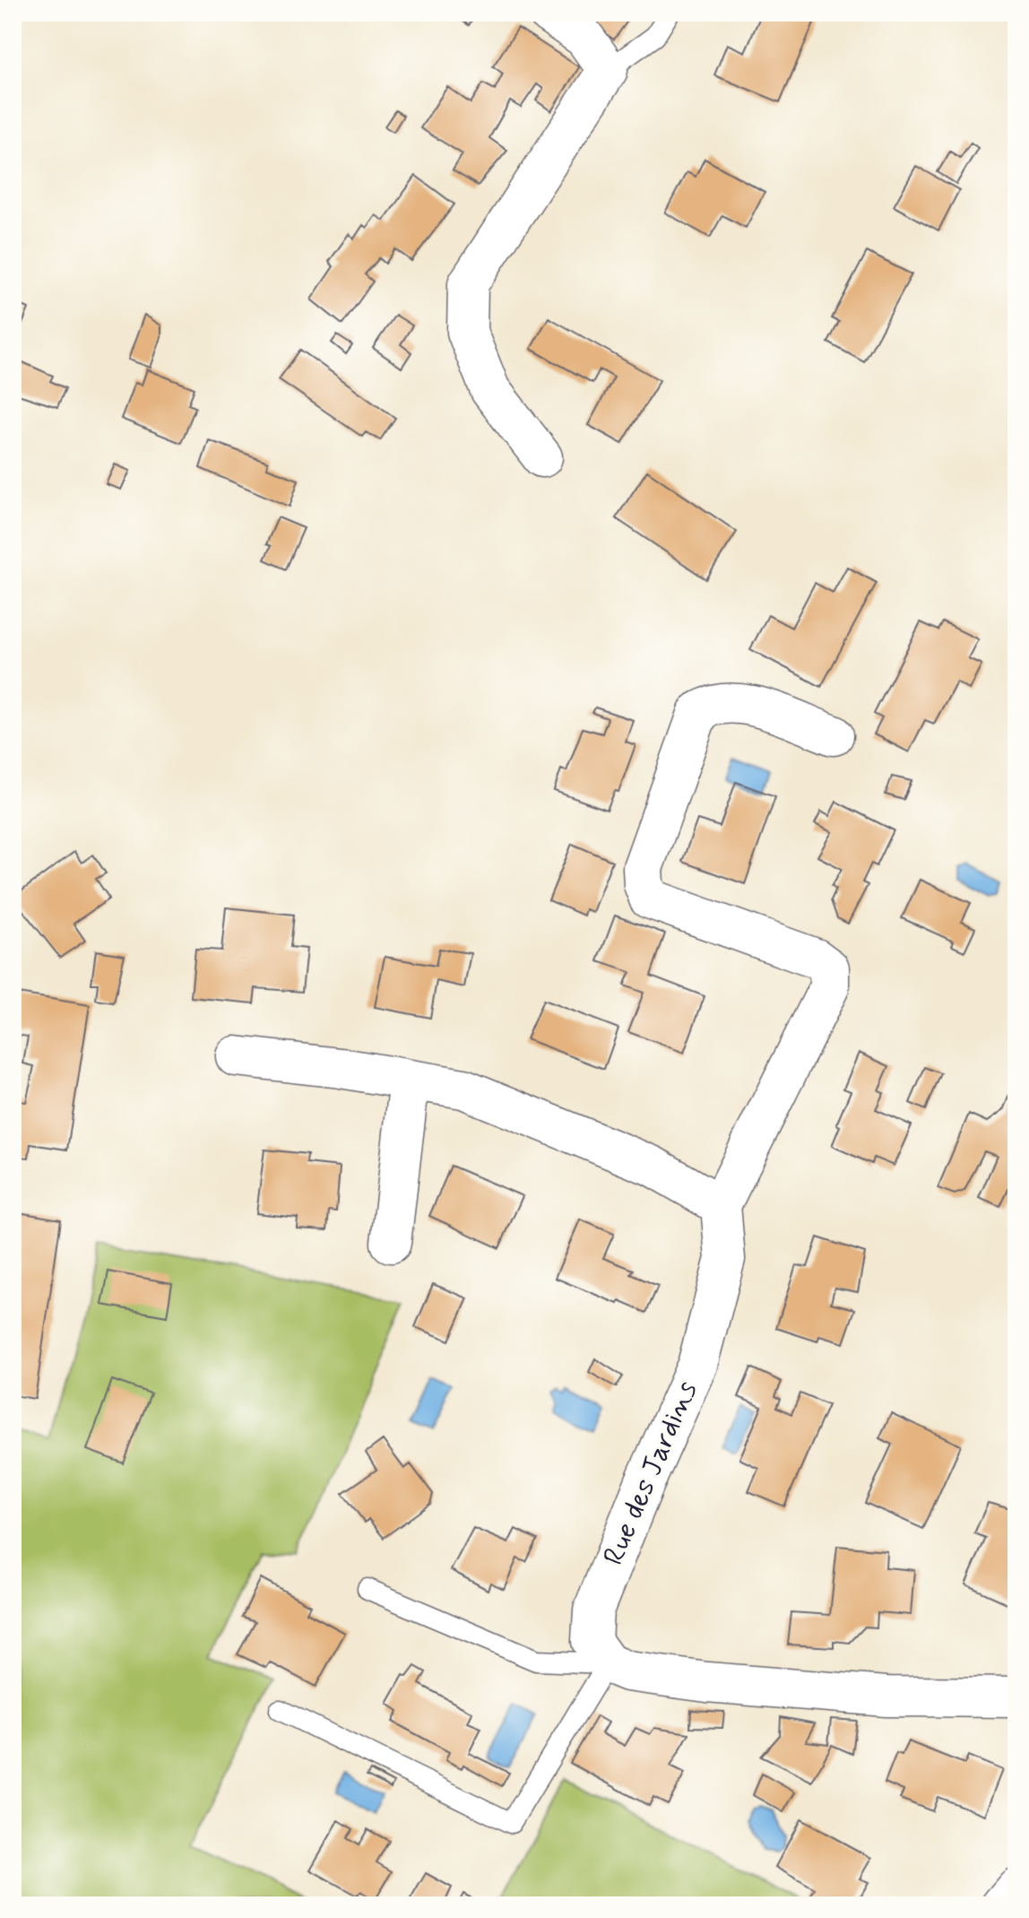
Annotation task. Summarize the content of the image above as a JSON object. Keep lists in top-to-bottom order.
{
  "streets": {
    "street": ["Rue des Jardins"]
  }
}
